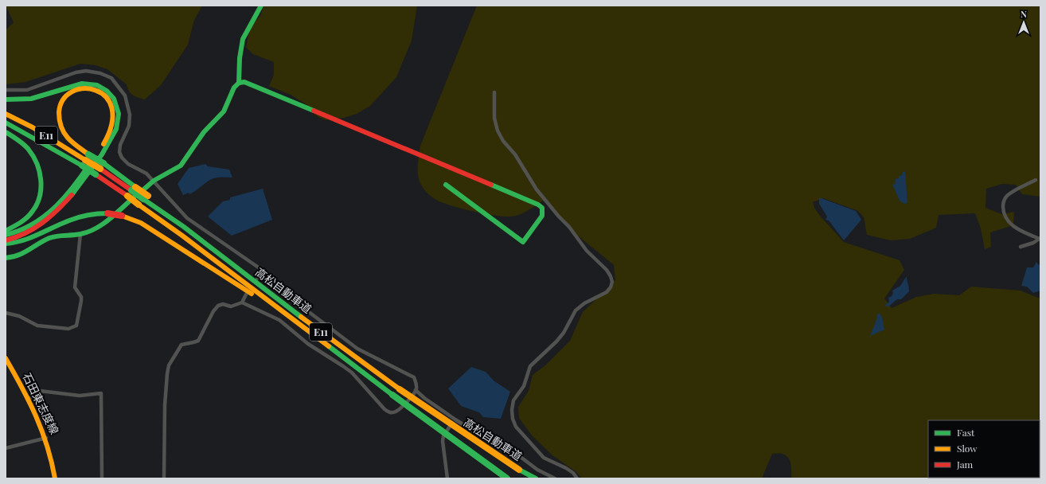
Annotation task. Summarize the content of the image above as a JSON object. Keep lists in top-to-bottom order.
{
  "streets": {
    "main road": ["E11", "高松自動車道", "石田東志度線"]
  },
  "crossings": [
    ["E11", "高松自動車道"]
  ],
  "legend": ["Fast", "Slow", "Jam"],
  "north": "top"
}
